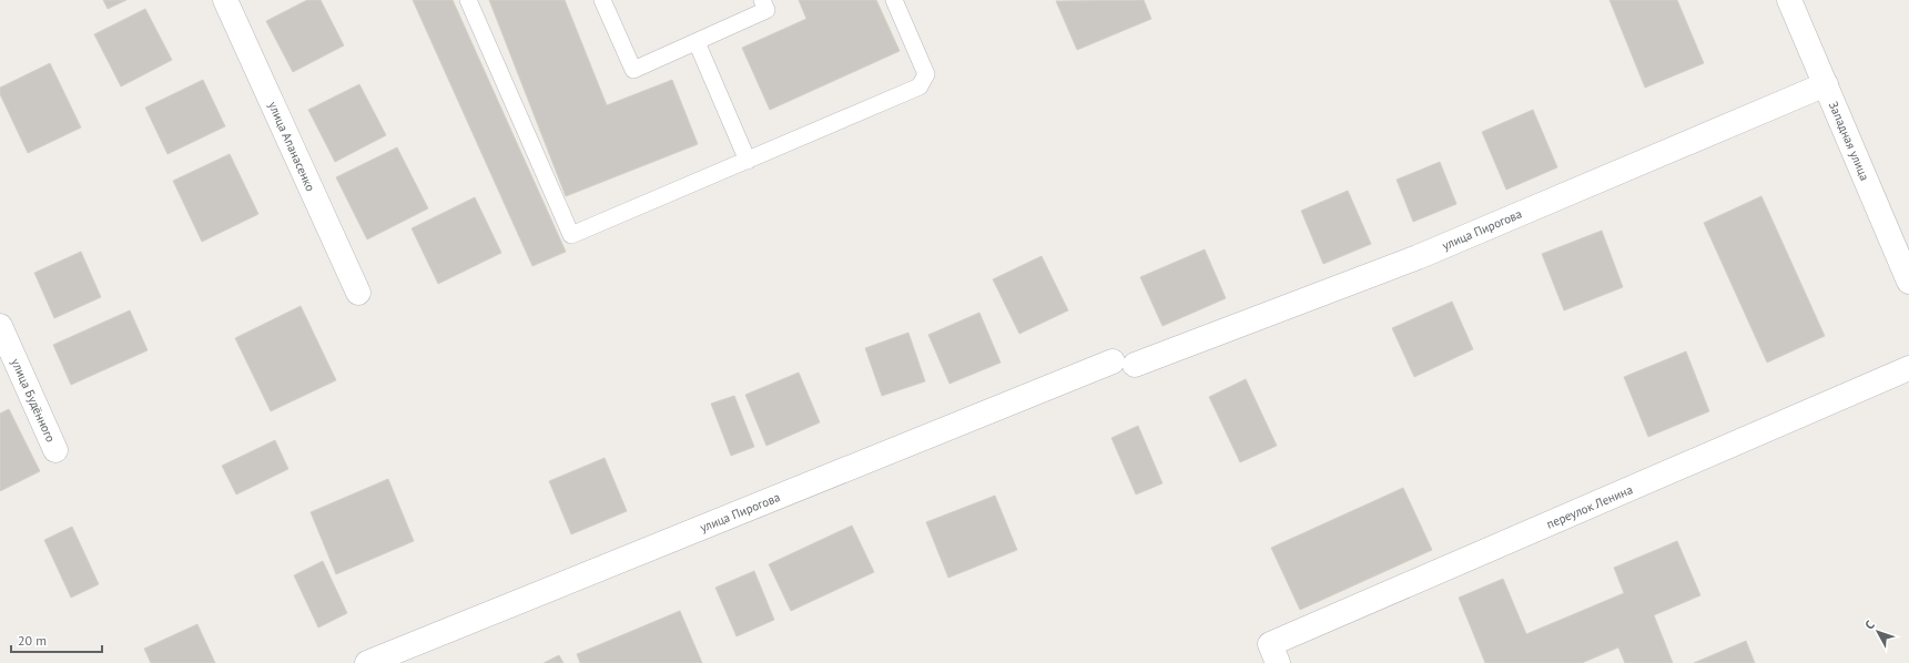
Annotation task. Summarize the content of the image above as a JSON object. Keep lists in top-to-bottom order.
{
  "streets": {
    "street": [
      "Западная улица",
      "улица Апанасенко",
      "улица Пирогова",
      "улица Будённого",
      "переулок Ленина"
    ]
  },
  "crossings": [
    ["Западная улица", "улица Пирогова"]
  ],
  "scale_bar": "20 m",
  "north": "top left"
}
